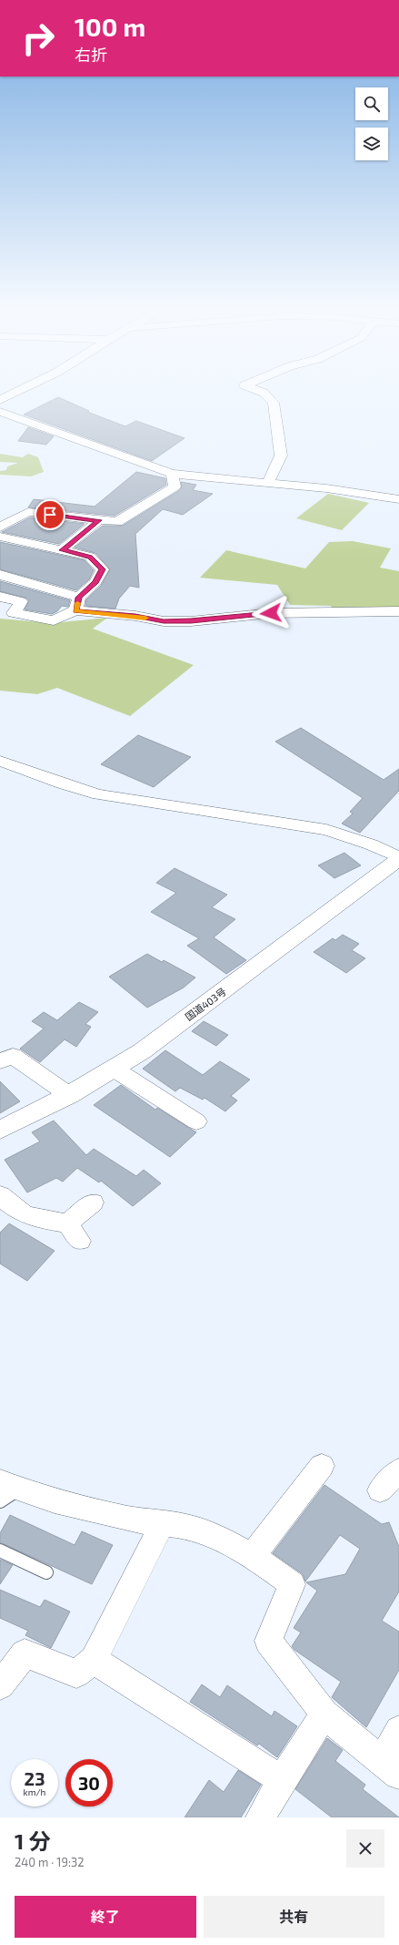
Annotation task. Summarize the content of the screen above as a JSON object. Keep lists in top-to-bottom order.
{
  "streets": {
    "highway": ["国道403号"]
  },
  "page": {
    "turn": ["100 m", "右折"],
    "speed": "23 km/h",
    "limit": "30",
    "heading": ["1 分", "240 m · 19:32"],
    "buttons": ["終了", "共有"]
  }
}
